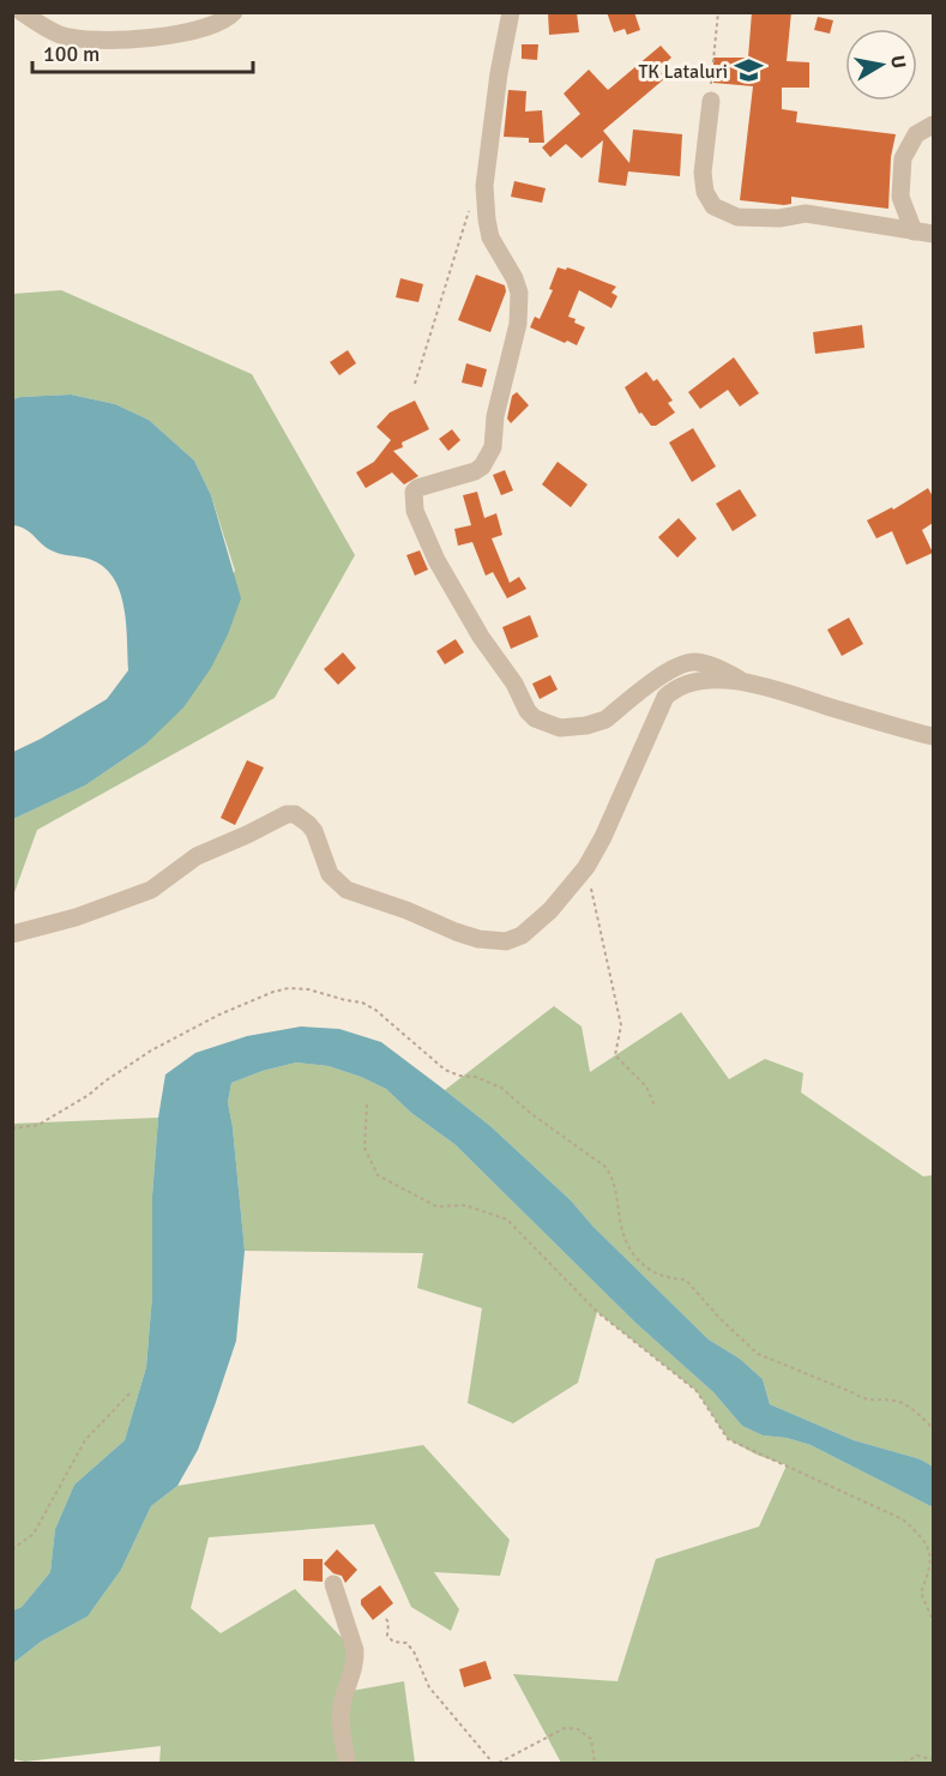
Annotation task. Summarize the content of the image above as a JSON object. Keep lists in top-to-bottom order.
{
  "places": {
    "school or university": ["TK Lataluri"]
  },
  "scale_bar": "100 m",
  "north": "right"
}
